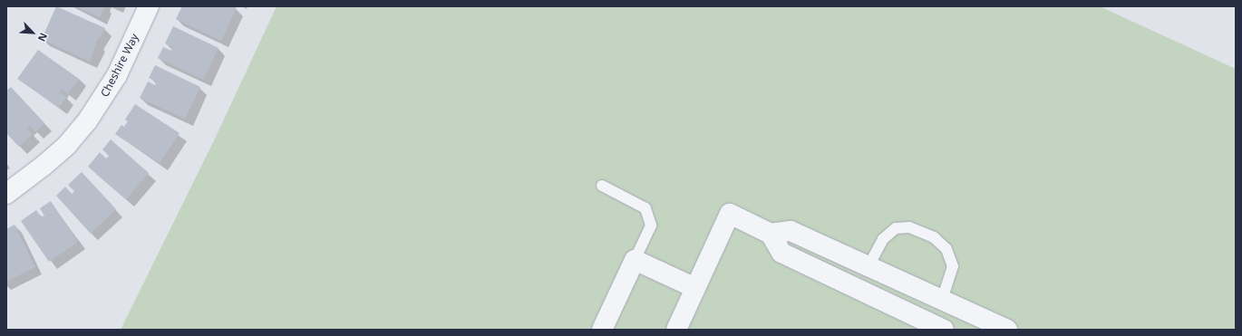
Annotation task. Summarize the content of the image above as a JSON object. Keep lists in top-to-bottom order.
{
  "streets": {
    "street": ["Cheshire Way"]
  },
  "north": "bottom right"
}
